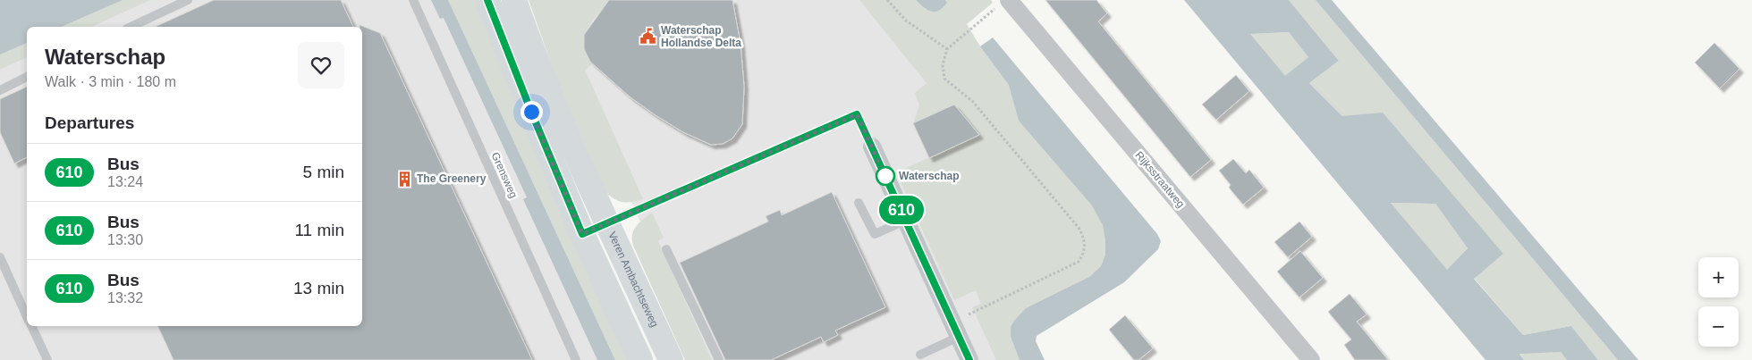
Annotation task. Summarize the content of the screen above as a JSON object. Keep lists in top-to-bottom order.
{
  "streets": {
    "main road": ["Veren Ambachtseweg"],
    "street": ["Rijksstraatweg"],
    "lane": ["Grensweg"]
  },
  "places": {
    "public building": ["Waterschap Hollandse Delta"],
    "other": ["Waterschap"],
    "building": ["The Greenery"]
  },
  "lines": ["bus line 610"],
  "page": {
    "on_map": "610",
    "heading": [
      ["Waterschap", "Walk · 3 min · 180 m"],
      "Departures"
    ],
    "list": [
      {
        "mark": "610",
        "name": "Bus",
        "note": "13:24",
        "value": "5 min"
      },
      {
        "mark": "610",
        "name": "Bus",
        "note": "13:30",
        "value": "11 min"
      },
      {
        "mark": "610",
        "name": "Bus",
        "note": "13:32",
        "value": "13 min"
      }
    ],
    "map_buttons": ["+", "−"]
  }
}
